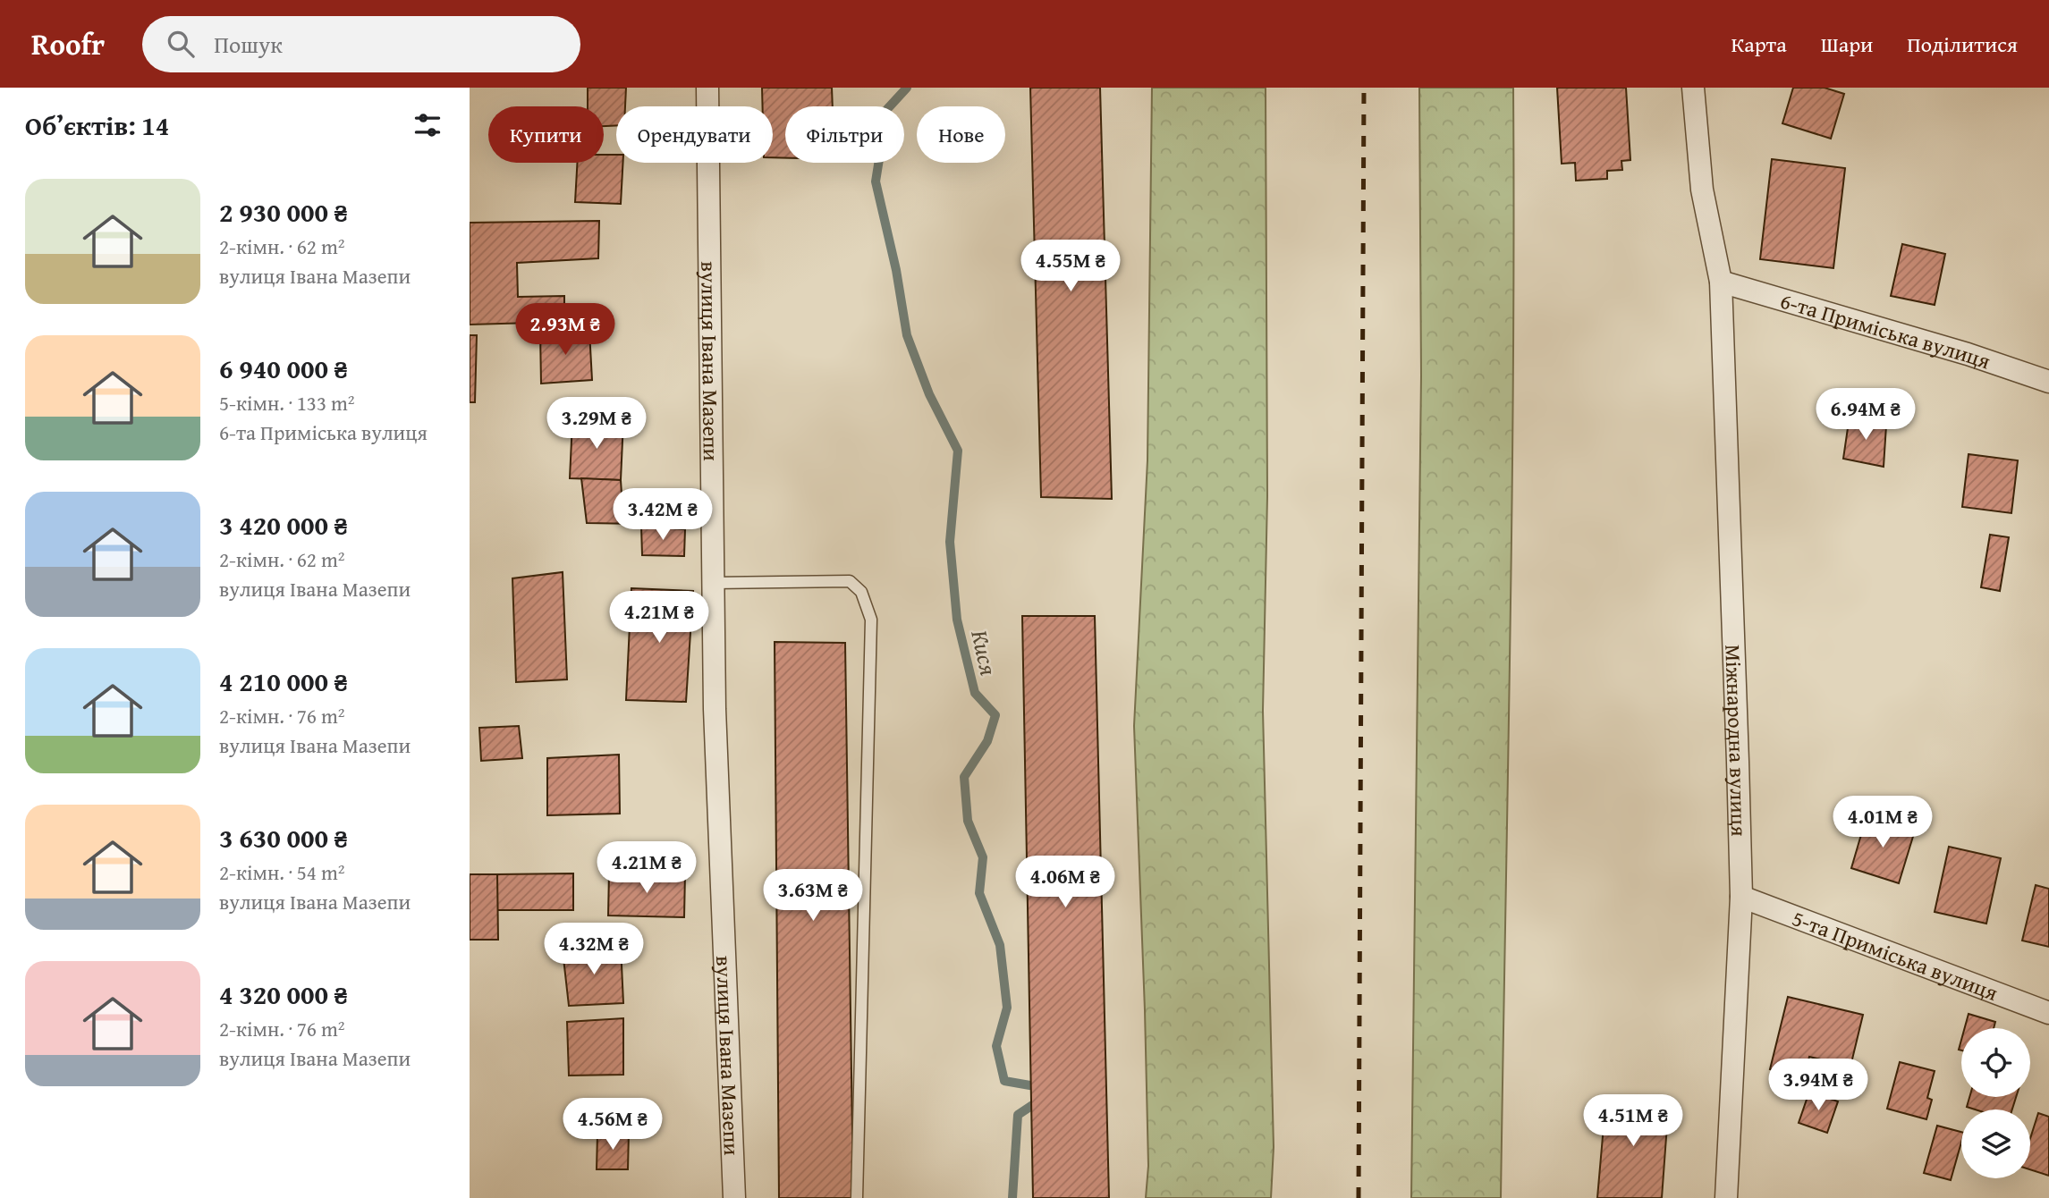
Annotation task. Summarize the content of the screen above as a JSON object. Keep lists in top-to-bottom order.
{
  "streets": {
    "street": [
      "6-та Приміська вулиця",
      "вулиця Івана Мазепи",
      "Міжнародна вулиця",
      "5-та Приміська вулиця"
    ]
  },
  "crossings": [
    ["6-та Приміська вулиця", "Міжнародна вулиця"],
    ["Міжнародна вулиця", "5-та Приміська вулиця"]
  ],
  "water": ["Кися"],
  "page": {
    "header": "Roofr",
    "search": "Пошук",
    "nav": ["Карта", "Шари", "Поділитися"],
    "heading": "Об’єктів: 14",
    "chip": [
      "Купити",
      "Орендувати",
      "Фільтри",
      "Нове"
    ],
    "list": [
      {
        "name": "2 930 000 ₴",
        "note": "2-кімн. · 62 m² · вулиця Івана Мазепи"
      },
      {
        "name": "6 940 000 ₴",
        "note": "5-кімн. · 133 m² · 6-та Приміська вулиця"
      },
      {
        "name": "3 420 000 ₴",
        "note": "2-кімн. · 62 m² · вулиця Івана Мазепи"
      },
      {
        "name": "4 210 000 ₴",
        "note": "2-кімн. · 76 m² · вулиця Івана Мазепи"
      },
      {
        "name": "3 630 000 ₴",
        "note": "2-кімн. · 54 m² · вулиця Івана Мазепи"
      },
      {
        "name": "4 320 000 ₴",
        "note": "2-кімн. · 76 m² · вулиця Івана Мазепи"
      }
    ],
    "price": [
      "4.55M ₴",
      "2.93M ₴",
      "6.94M ₴",
      "3.29M ₴",
      "3.42M ₴",
      "4.21M ₴",
      "4.01M ₴",
      "4.21M ₴",
      "4.06M ₴",
      "3.63M ₴",
      "4.32M ₴",
      "3.94M ₴",
      "4.51M ₴",
      "4.56M ₴"
    ]
  }
}
